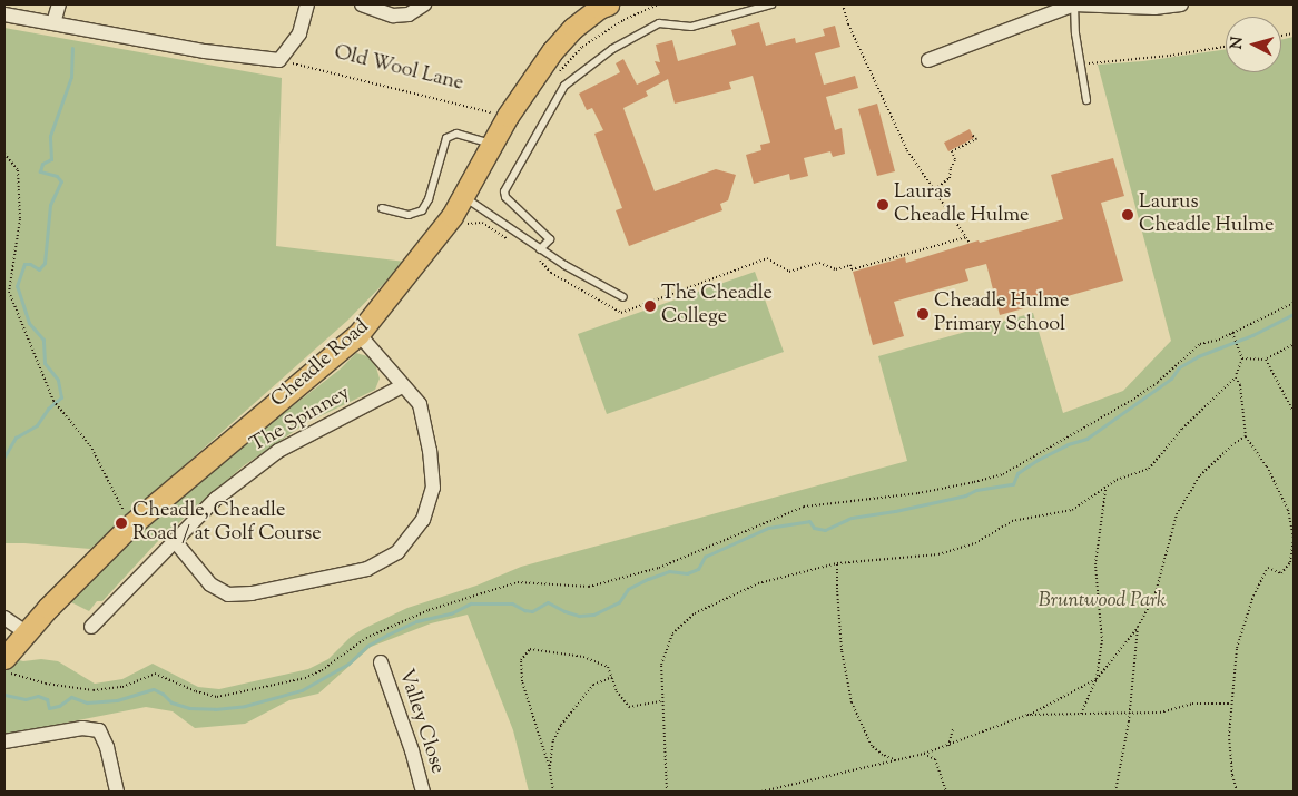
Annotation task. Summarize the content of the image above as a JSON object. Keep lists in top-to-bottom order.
{
  "streets": {
    "main road": ["Cheadle Road"],
    "street": ["The Spinney", "Valley Close"],
    "path": ["Old Wool Lane"]
  },
  "crossings": [
    ["Old Wool Lane", "Cheadle Road"]
  ],
  "parks": ["Bruntwood Park"],
  "places": [
    "Lauras Cheadle Hulme",
    "Laurus Cheadle Hulme",
    "The Cheadle College",
    "Cheadle Hulme Primary School",
    "Cheadle, Cheadle Road / at Golf Course"
  ],
  "north": "left"
}
